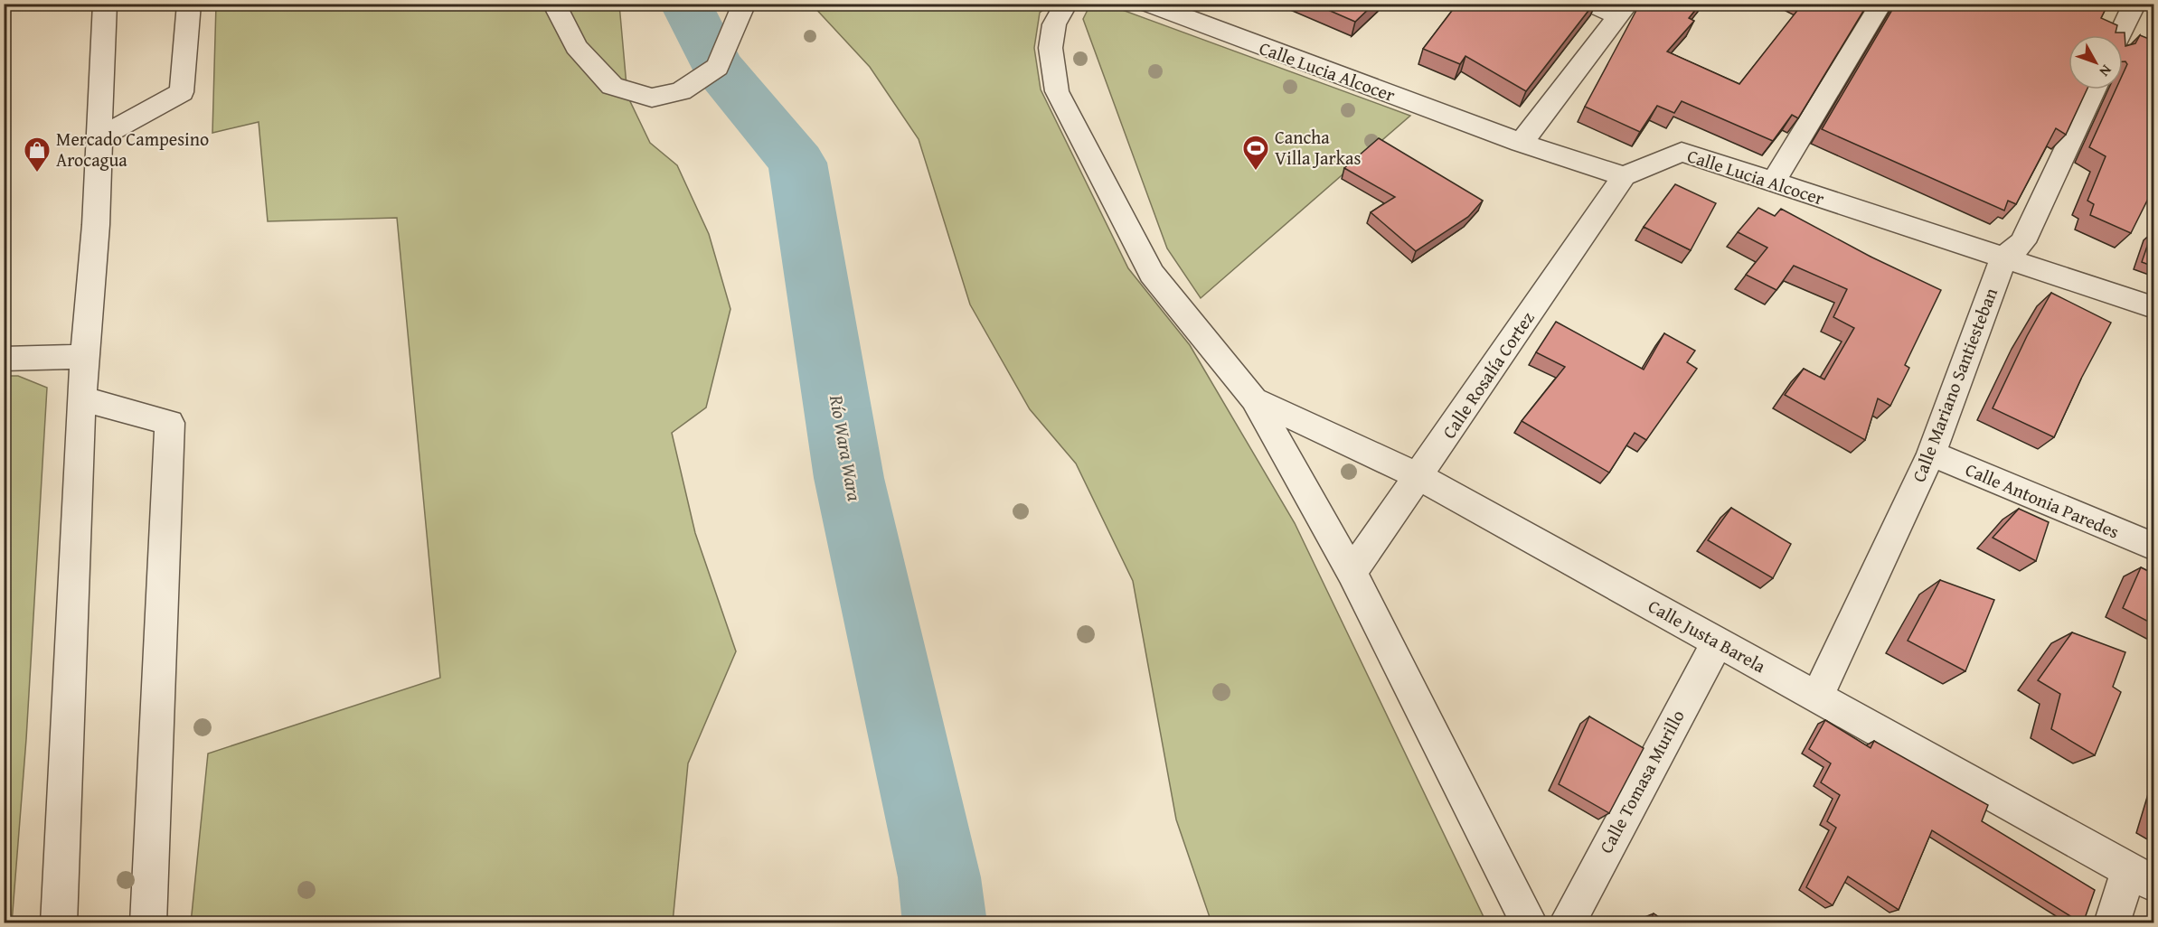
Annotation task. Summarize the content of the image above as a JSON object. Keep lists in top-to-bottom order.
{
  "streets": {
    "street": [
      "Calle Lucia Alcocer",
      "Calle Rosalía Cortez",
      "Calle Mariano Santiesteban",
      "Calle Antonia Paredes",
      "Calle Justa Barela",
      "Calle Tomasa Murillo"
    ]
  },
  "crossings": [
    ["Calle Lucia Alcocer", "Calle Rosalía Cortez"],
    ["Calle Lucia Alcocer", "Calle Mariano Santiesteban"],
    ["Calle Rosalía Cortez", "Calle Justa Barela"],
    ["Calle Mariano Santiesteban", "Calle Antonia Paredes"],
    ["Calle Mariano Santiesteban", "Calle Justa Barela"],
    ["Calle Justa Barela", "Calle Tomasa Murillo"]
  ],
  "water": ["Río Wara Wara"],
  "places": {
    "sports": ["Cancha Villa Jarkas"],
    "shop": ["Mercado Campesino Arocagua"]
  },
  "north": "bottom right"
}
